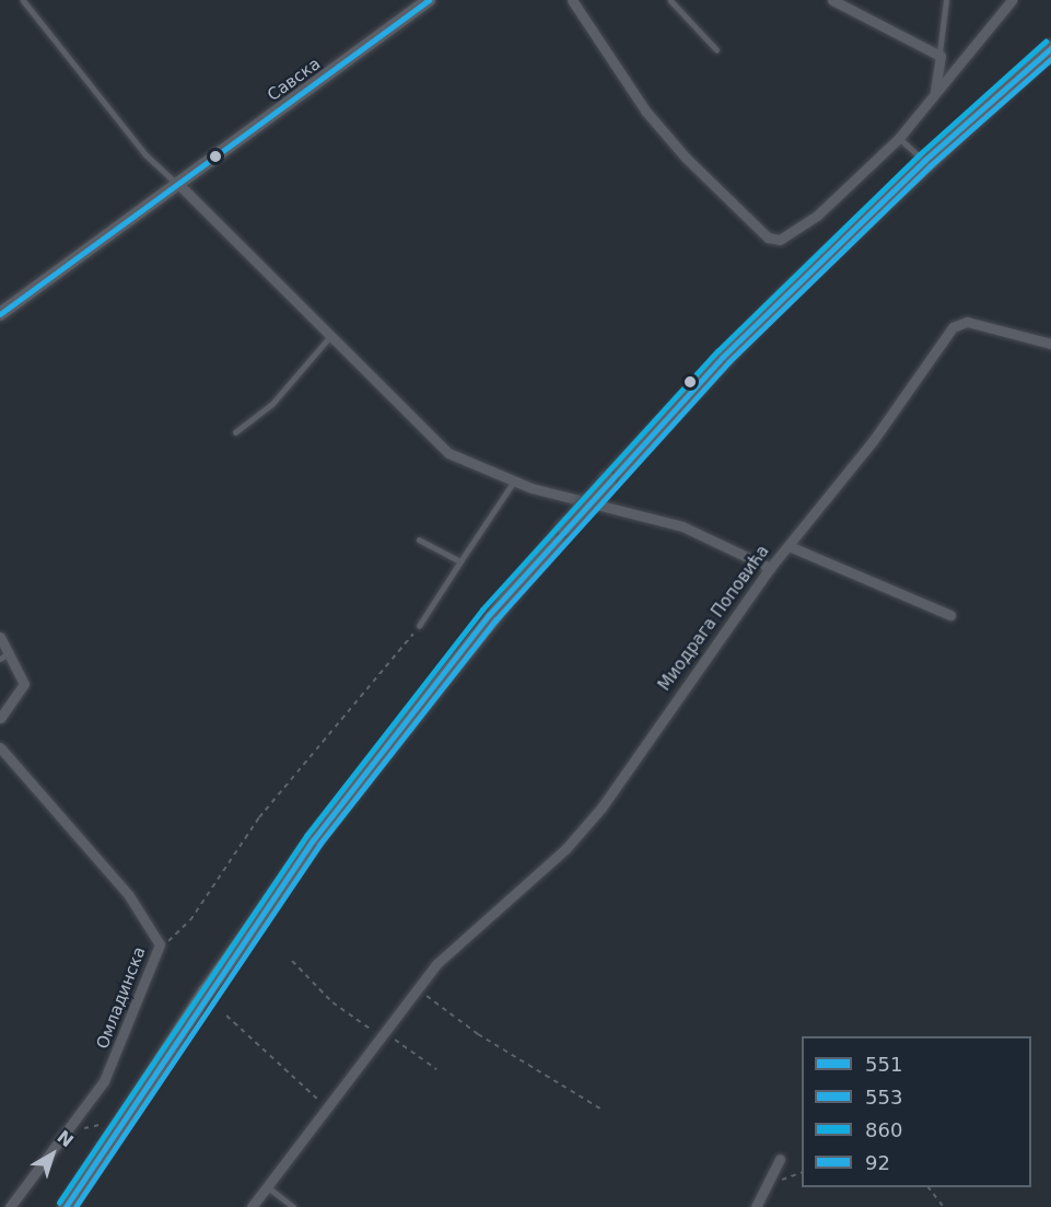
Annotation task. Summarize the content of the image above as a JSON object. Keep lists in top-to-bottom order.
{
  "streets": {
    "street": ["Савска", "Миодрага Поповића", "Омладинска"]
  },
  "lines": [
    "transit line 92",
    "transit line 860",
    "transit line 551",
    "transit line 553"
  ],
  "legend": [
    "551",
    "553",
    "860",
    "92"
  ],
  "north": "top right"
}
